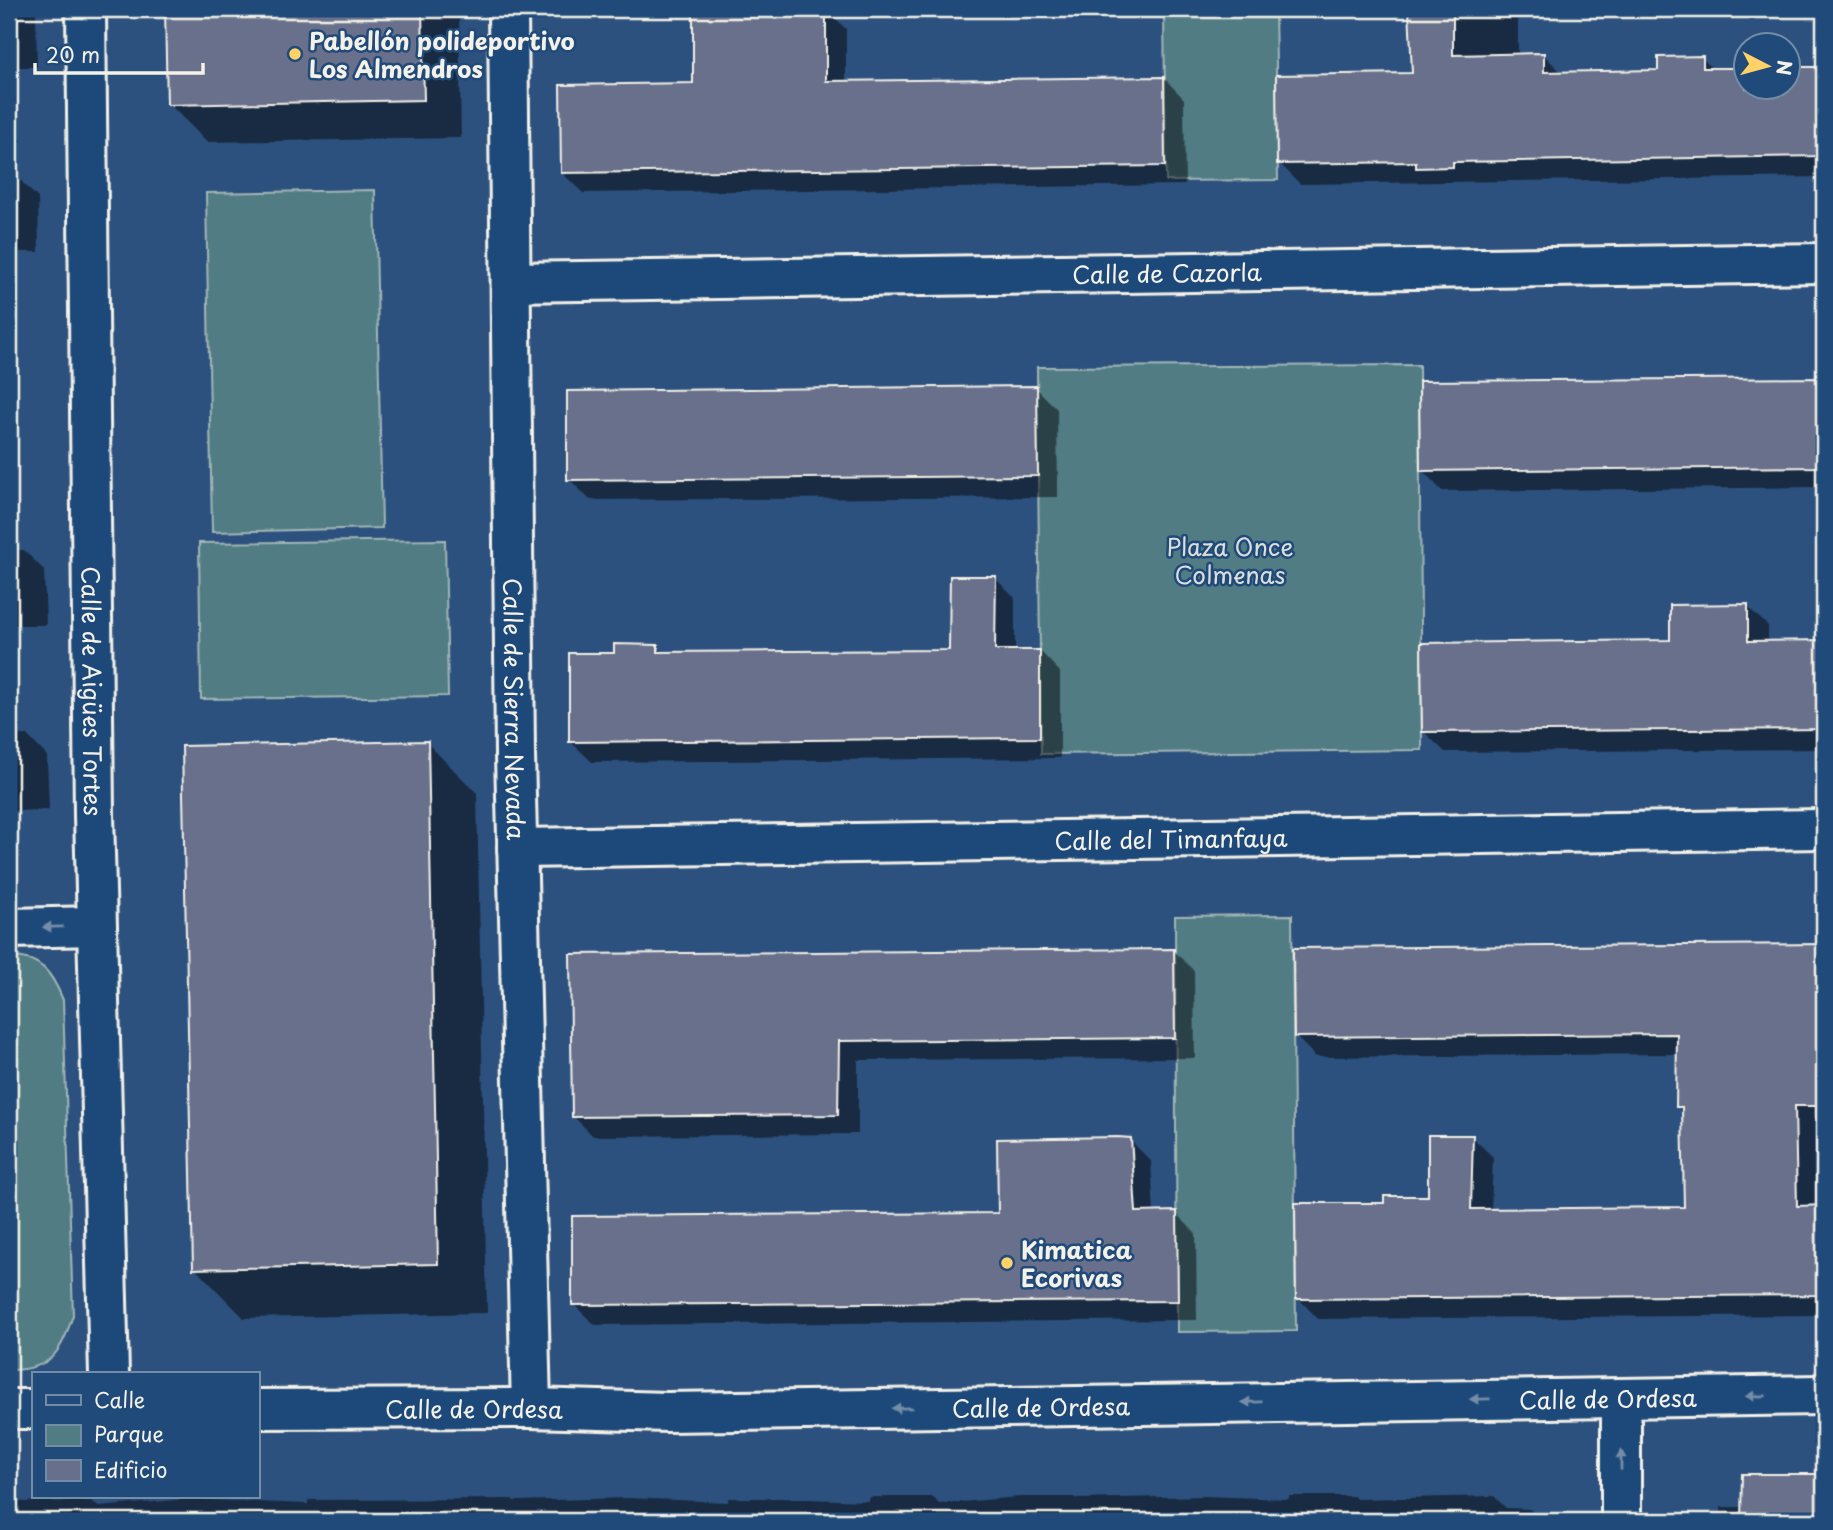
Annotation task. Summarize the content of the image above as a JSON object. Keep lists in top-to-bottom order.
{
  "streets": {
    "street": [
      "Calle de Cazorla",
      "Calle de Aigües Tortes",
      "Calle de Sierra Nevada",
      "Calle del Timanfaya",
      "Calle de Ordesa"
    ]
  },
  "crossings": [
    ["Calle de Cazorla", "Calle de Sierra Nevada"],
    ["Calle de Sierra Nevada", "Calle del Timanfaya"],
    ["Calle de Sierra Nevada", "Calle de Ordesa"]
  ],
  "one_way": ["Calle de Ordesa"],
  "parks": ["Plaza Once Colmenas"],
  "places": ["Pabellón polideportivo Los Almendros", "Kimatica Ecorivas"],
  "legend": ["Calle", "Parque", "Edificio"],
  "scale_bar": "20 m",
  "north": "right"
}
